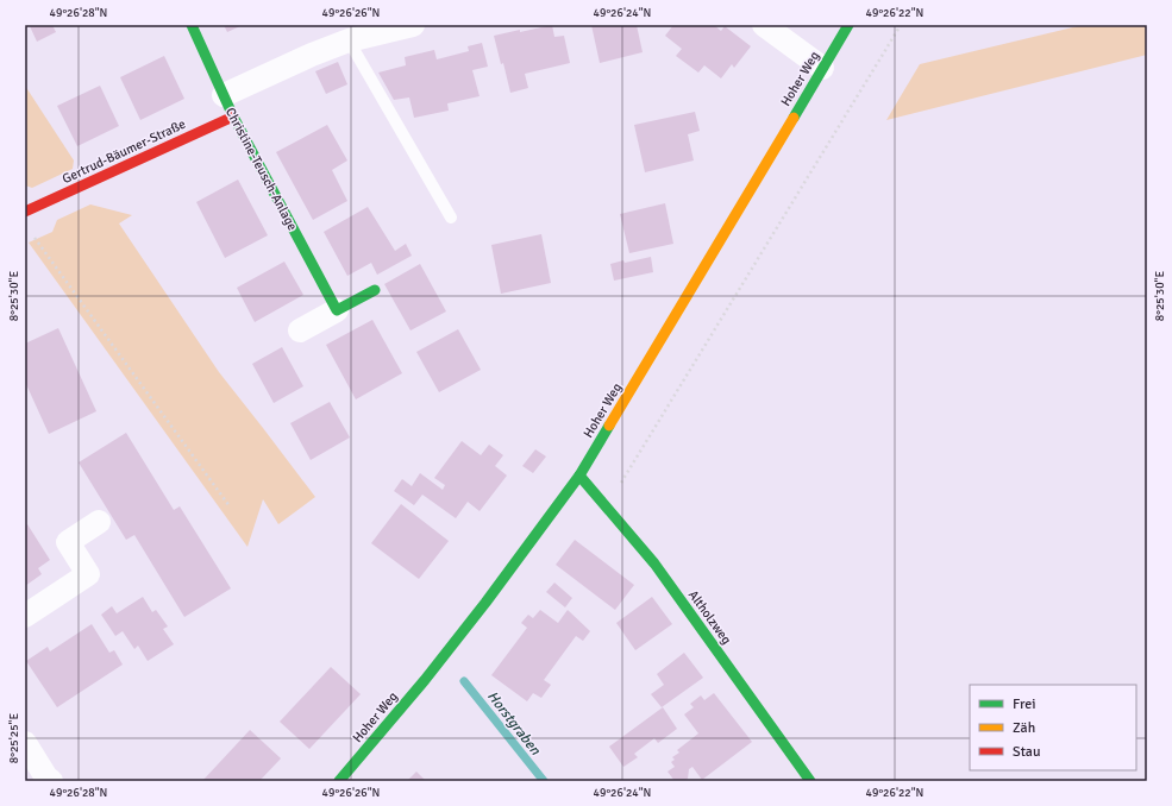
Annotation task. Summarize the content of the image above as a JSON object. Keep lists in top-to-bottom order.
{
  "streets": {
    "street": [
      "Hoher Weg",
      "Gertrud-Bäumer-Straße",
      "Christine-Teusch-Anlage",
      "Altholzweg"
    ]
  },
  "crossings": [
    ["Hoher Weg", "Altholzweg"],
    ["Gertrud-Bäumer-Straße", "Christine-Teusch-Anlage"]
  ],
  "water": ["Horstgraben"],
  "legend": ["Frei", "Zäh", "Stau"],
  "coordinates": [
    "49°26'28\"N",
    "49°26'26\"N",
    "49°26'24\"N",
    "49°26'22\"N",
    "8°25'30\"E",
    "8°25'25\"E"
  ]
}
